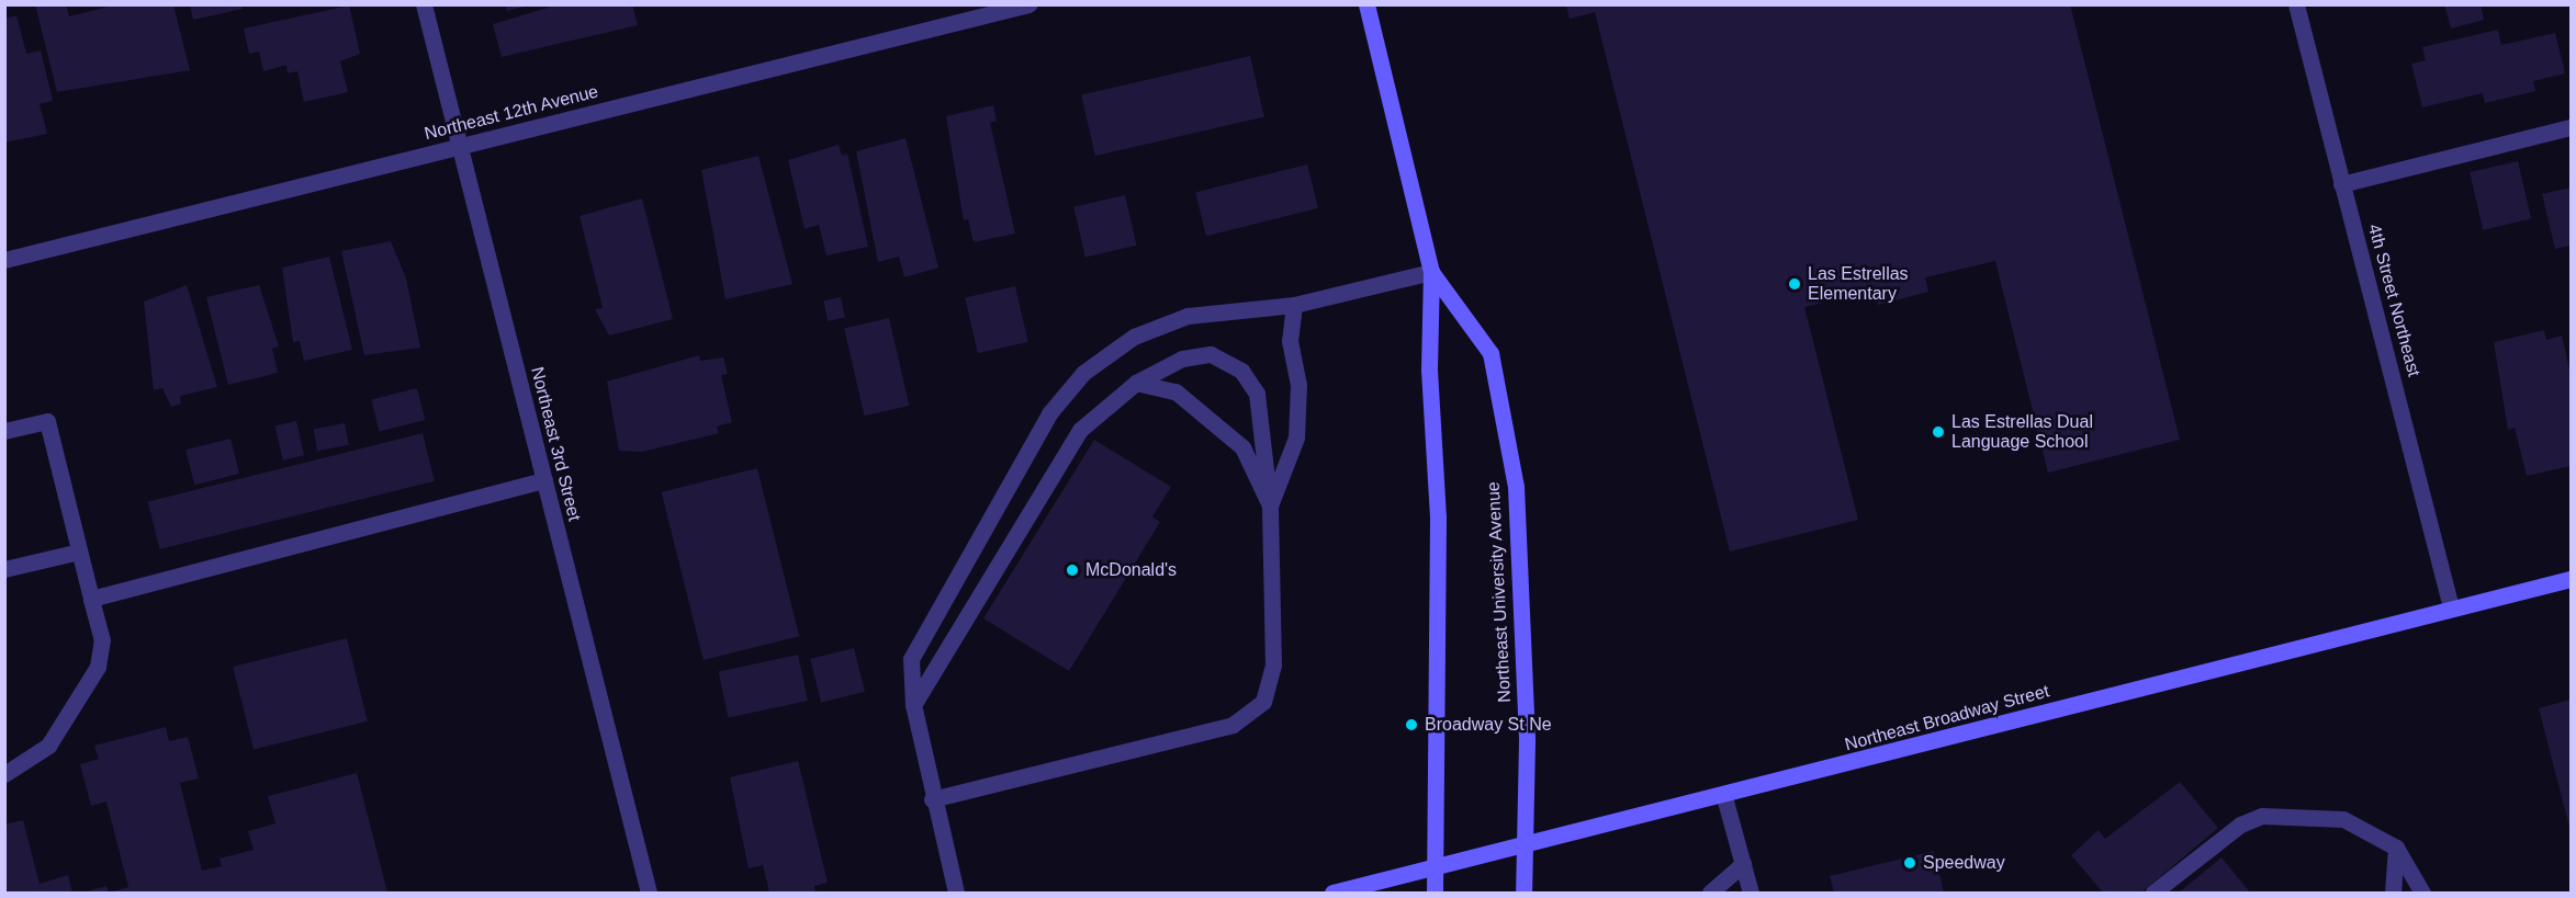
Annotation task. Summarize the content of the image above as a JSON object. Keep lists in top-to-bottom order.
{
  "streets": {
    "main road": ["Northeast University Avenue", "Northeast Broadway Street"],
    "street": ["Northeast 12th Avenue", "4th Street Northeast", "Northeast 3rd Street"]
  },
  "crossings": [
    ["Northeast 12th Avenue", "Northeast 3rd Street"],
    ["4th Street Northeast", "Northeast Broadway Street"],
    ["Northeast University Avenue", "Northeast Broadway Street"]
  ],
  "places": [
    "Las Estrellas Elementary",
    "Las Estrellas Dual Language School",
    "McDonald's",
    "Broadway St Ne",
    "Speedway"
  ]
}
